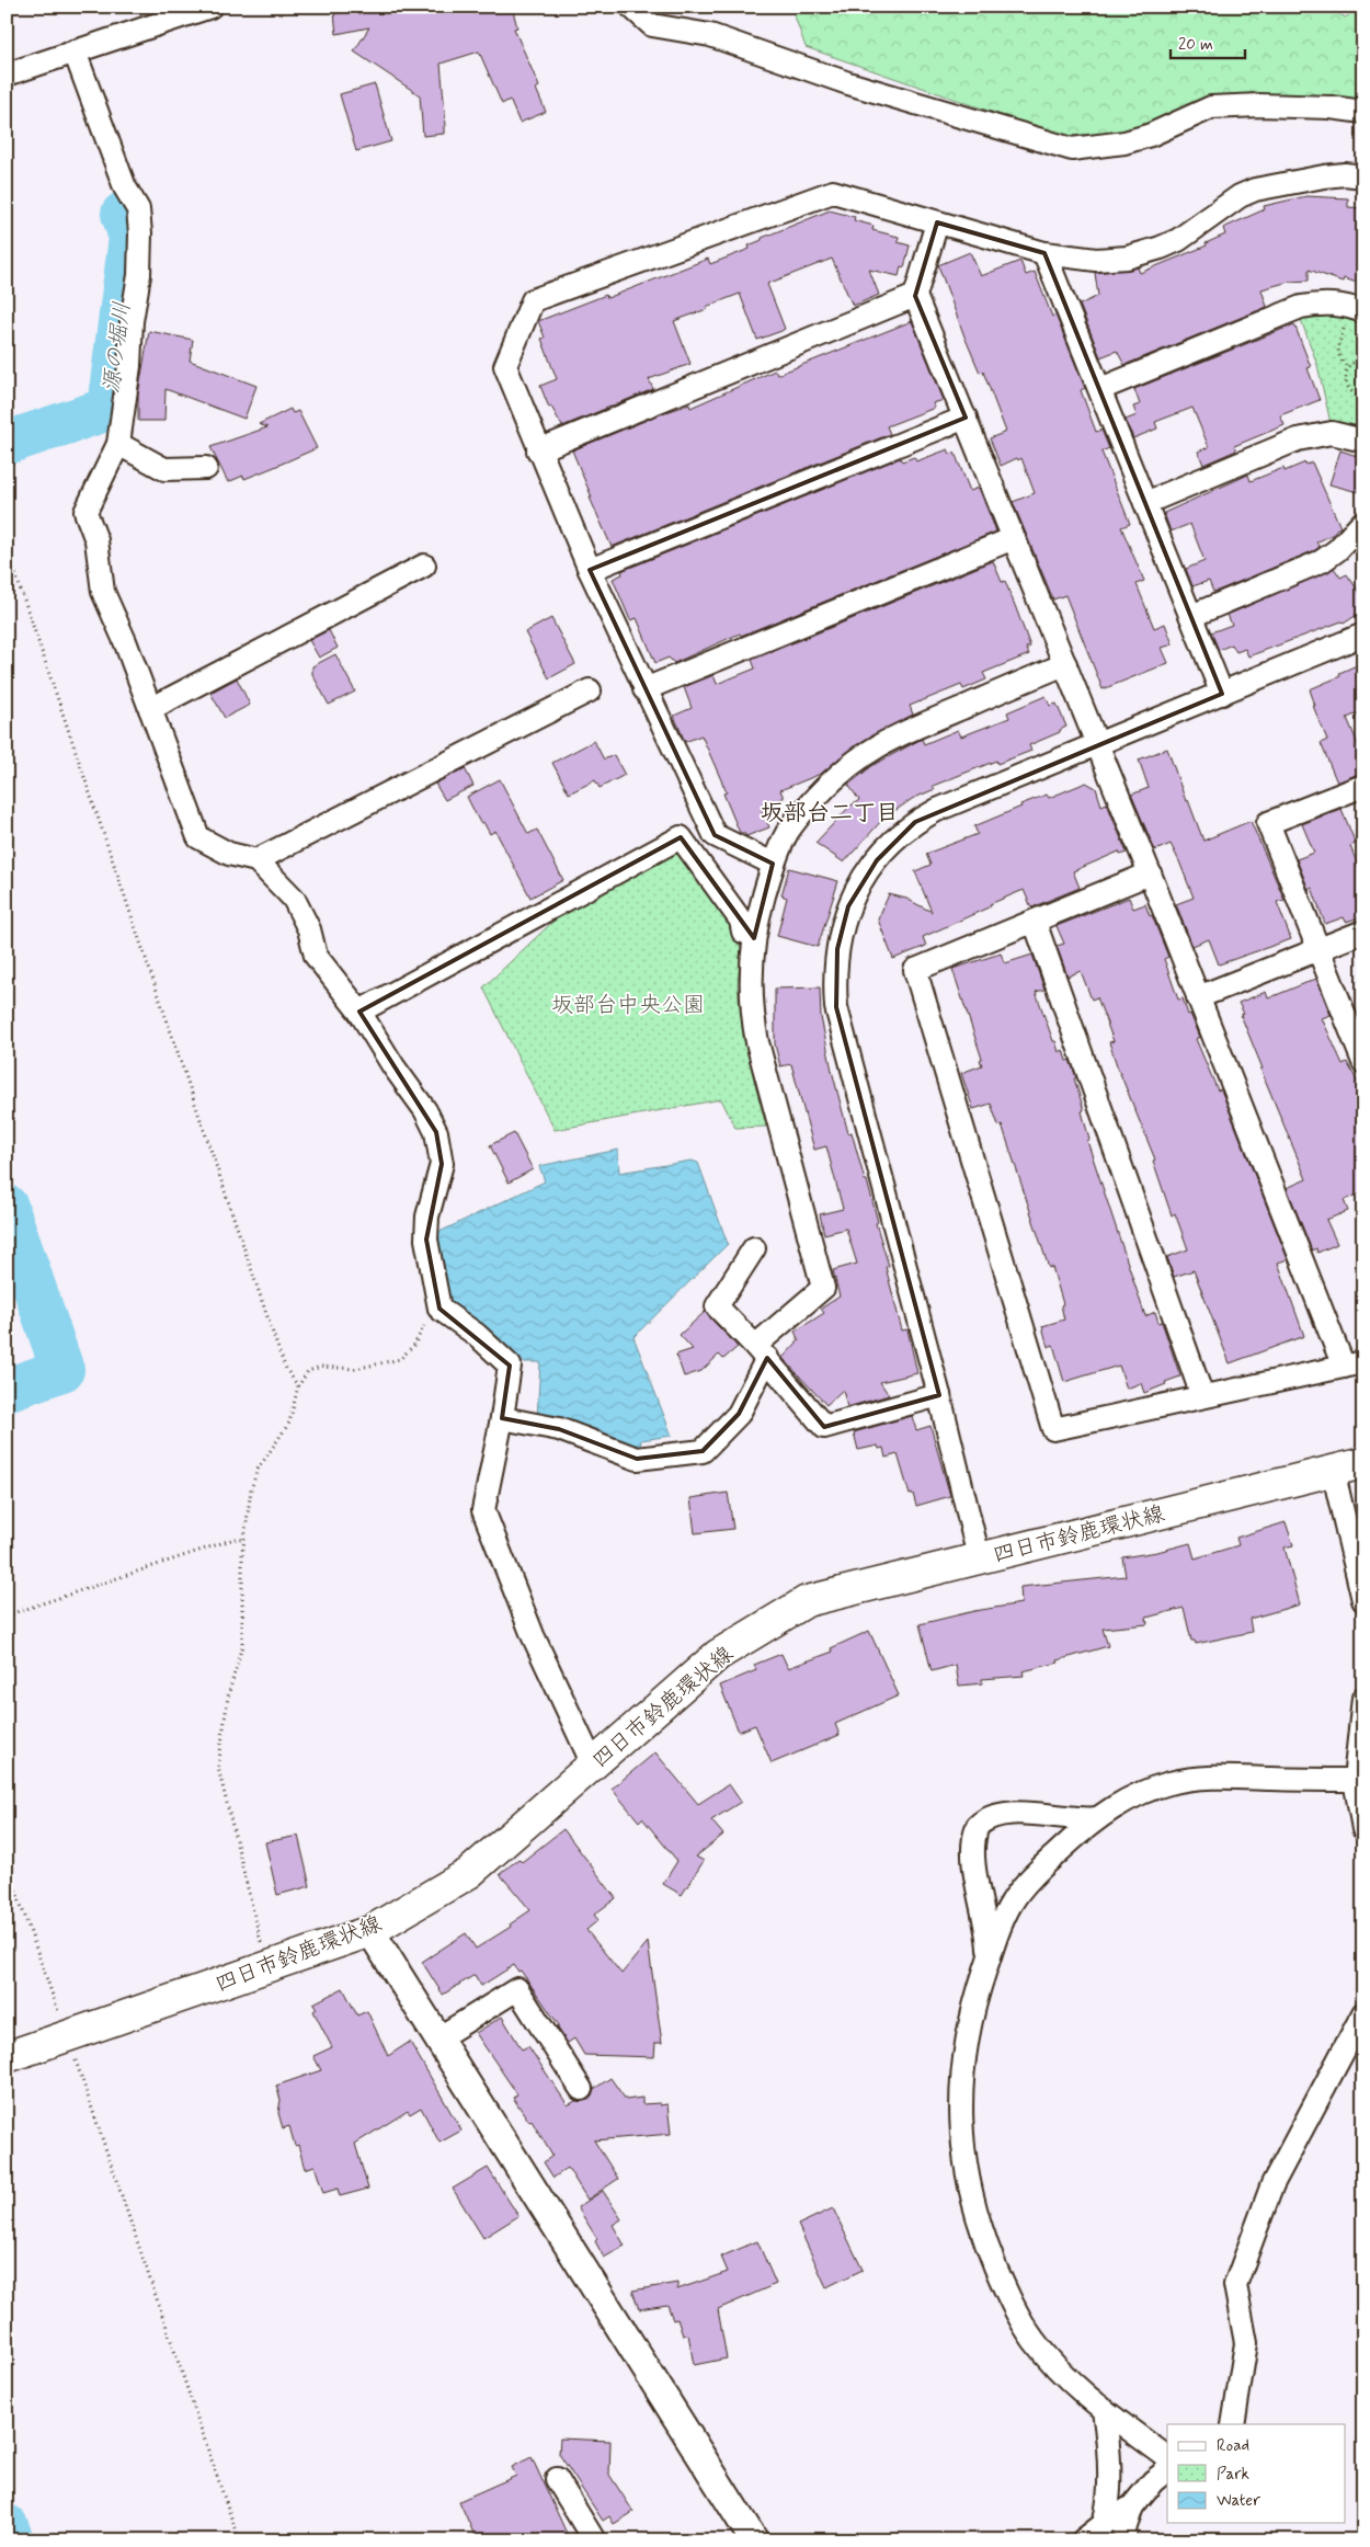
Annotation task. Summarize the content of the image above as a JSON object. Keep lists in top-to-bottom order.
{
  "streets": {
    "main road": ["四日市鈴鹿環状線"]
  },
  "districts": ["坂部台二丁目"],
  "water": ["源の堀川"],
  "parks": ["坂部台中央公園"],
  "legend": ["Road", "Park", "Water"],
  "scale_bar": "20 m"
}
